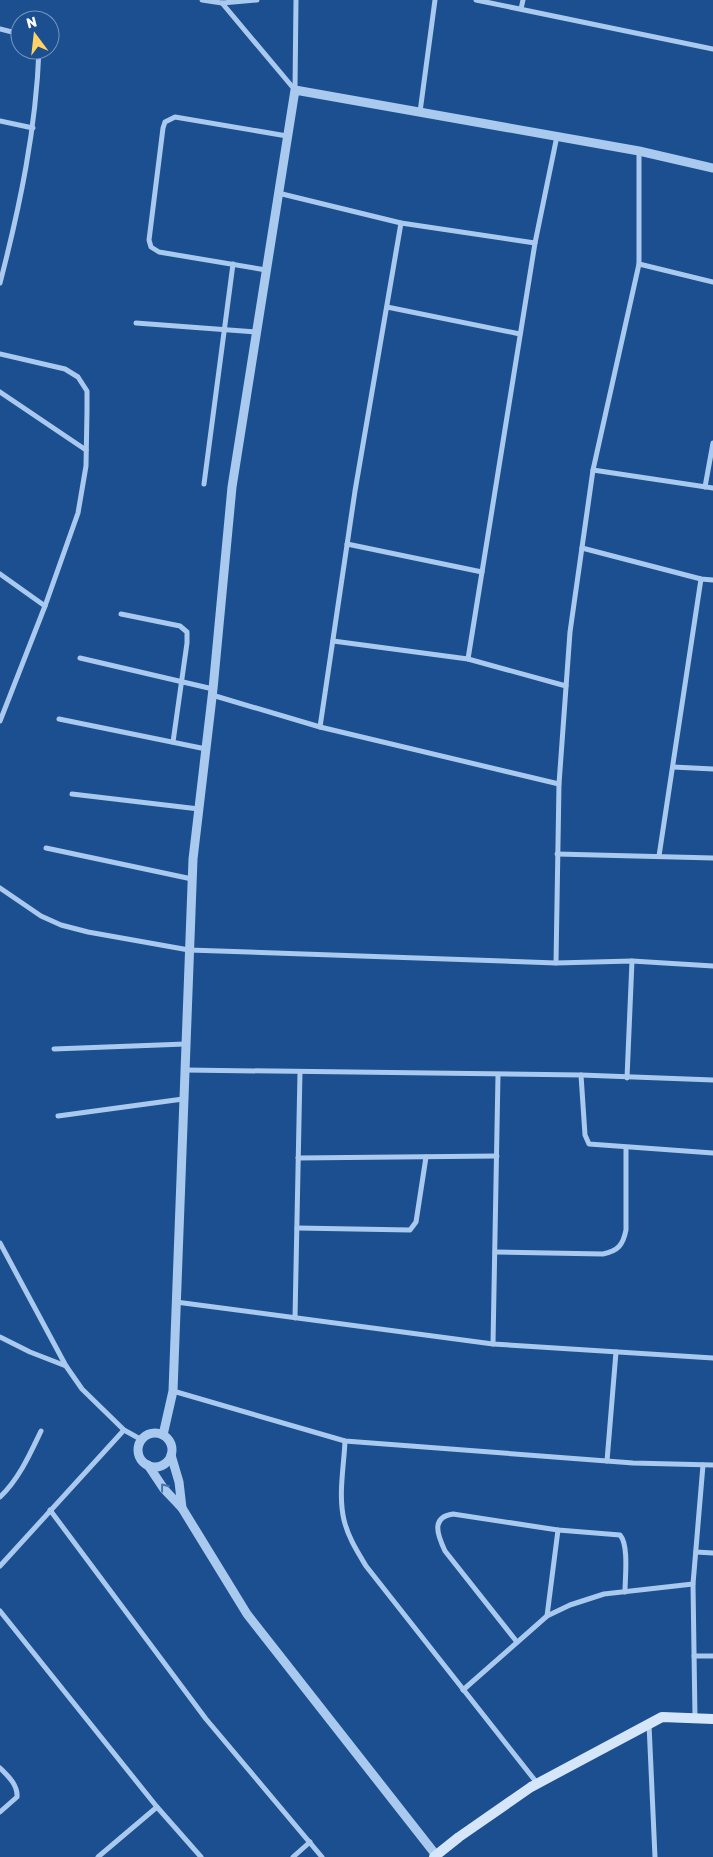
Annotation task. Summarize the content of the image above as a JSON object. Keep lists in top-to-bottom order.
{
  "north": "top"
}
